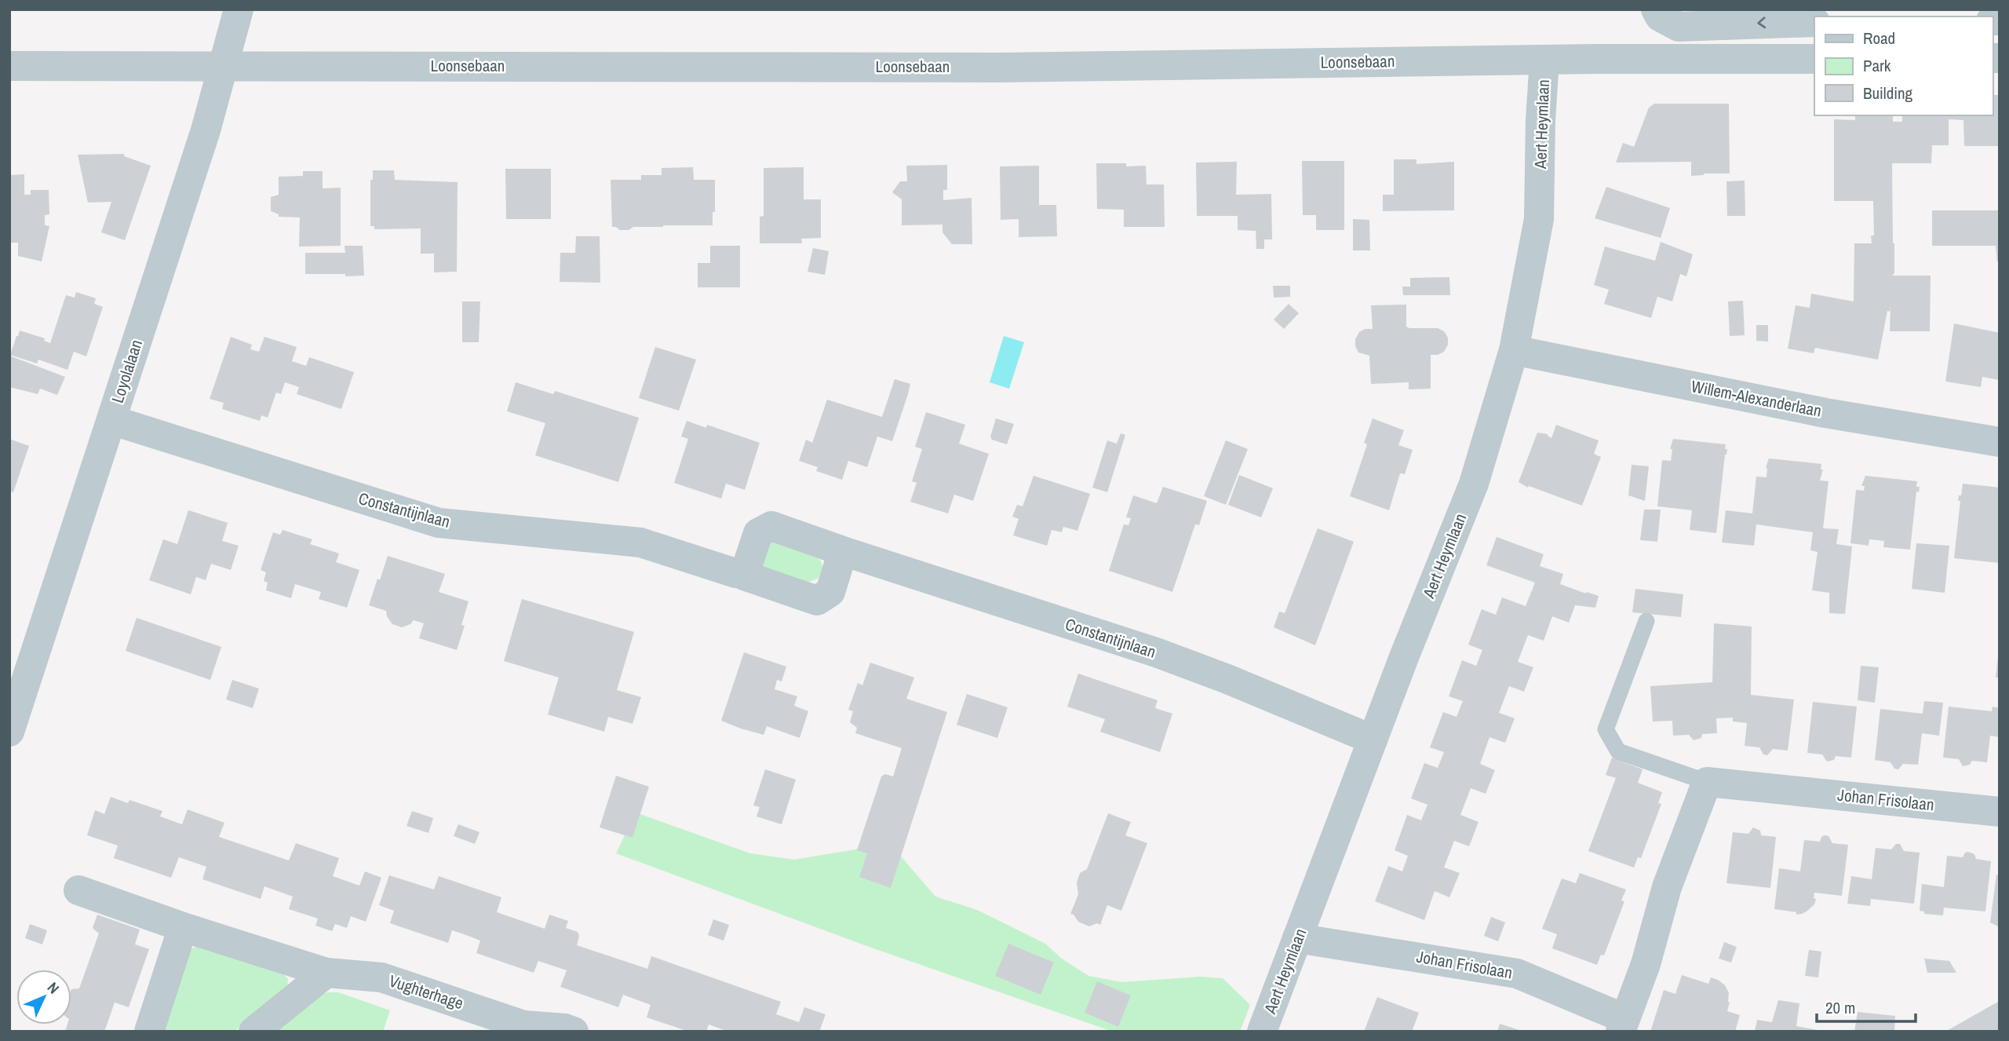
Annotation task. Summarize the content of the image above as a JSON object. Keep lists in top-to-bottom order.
{
  "streets": {
    "street": [
      "Loonsebaan",
      "Aert Heymlaan",
      "Loyolalaan",
      "Willem-Alexanderlaan",
      "Constantijnlaan",
      "Johan Frisolaan",
      "Vughterhage"
    ]
  },
  "crossings": [
    ["Loonsebaan", "Aert Heymlaan"],
    ["Loonsebaan", "Loyolalaan"],
    ["Aert Heymlaan", "Willem-Alexanderlaan"],
    ["Aert Heymlaan", "Constantijnlaan"],
    ["Aert Heymlaan", "Johan Frisolaan"],
    ["Loyolalaan", "Constantijnlaan"]
  ],
  "legend": ["Road", "Park", "Building"],
  "scale_bar": "20 m",
  "north": "top right"
}
